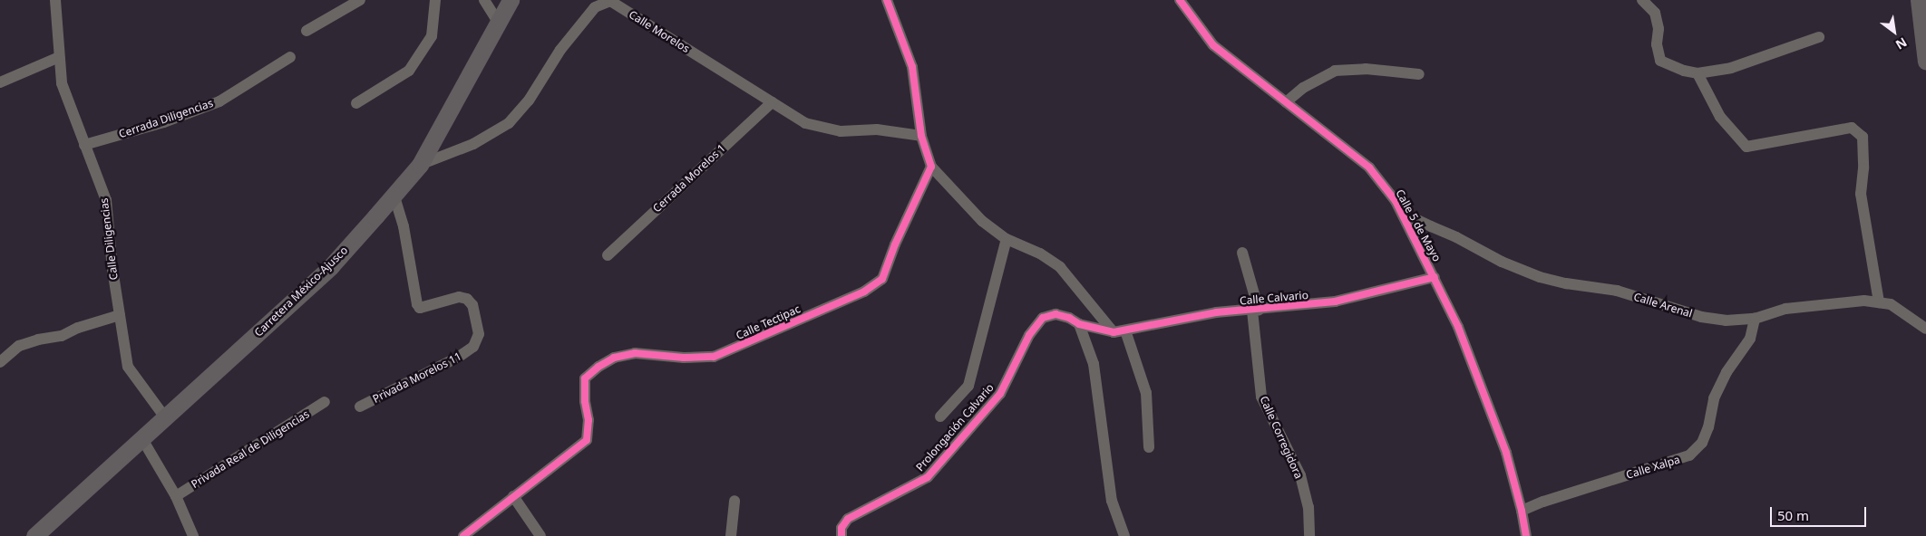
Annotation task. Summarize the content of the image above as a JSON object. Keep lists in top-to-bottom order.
{
  "streets": {
    "main road": ["Carretera México-Ajusco"],
    "street": [
      "Calle Morelos",
      "Cerrada Diligencias",
      "Cerrada Morelos 1",
      "Calle 5 de Mayo",
      "Calle Diligencias",
      "Calle Calvario",
      "Calle Arenal",
      "Calle Tectipac",
      "Privada Morelos 11",
      "Prolongación Calvario",
      "Calle Corregidora",
      "Privada Real de Diligencias",
      "Calle Xalpa"
    ]
  },
  "crossings": [
    ["Calle Morelos", "Cerrada Morelos 1"],
    ["Calle Morelos", "Carretera México-Ajusco"],
    ["Cerrada Diligencias", "Calle Diligencias"],
    ["Calle 5 de Mayo", "Calle Calvario"],
    ["Calle 5 de Mayo", "Calle Arenal"],
    ["Calle 5 de Mayo", "Calle Xalpa"],
    ["Calle Diligencias", "Carretera México-Ajusco"],
    ["Carretera México-Ajusco", "Privada Morelos 11"],
    ["Calle Calvario", "Prolongación Calvario"],
    ["Calle Calvario", "Calle Corregidora"],
    ["Calle Arenal", "Calle Xalpa"]
  ],
  "scale_bar": "50 m",
  "north": "bottom right"
}
